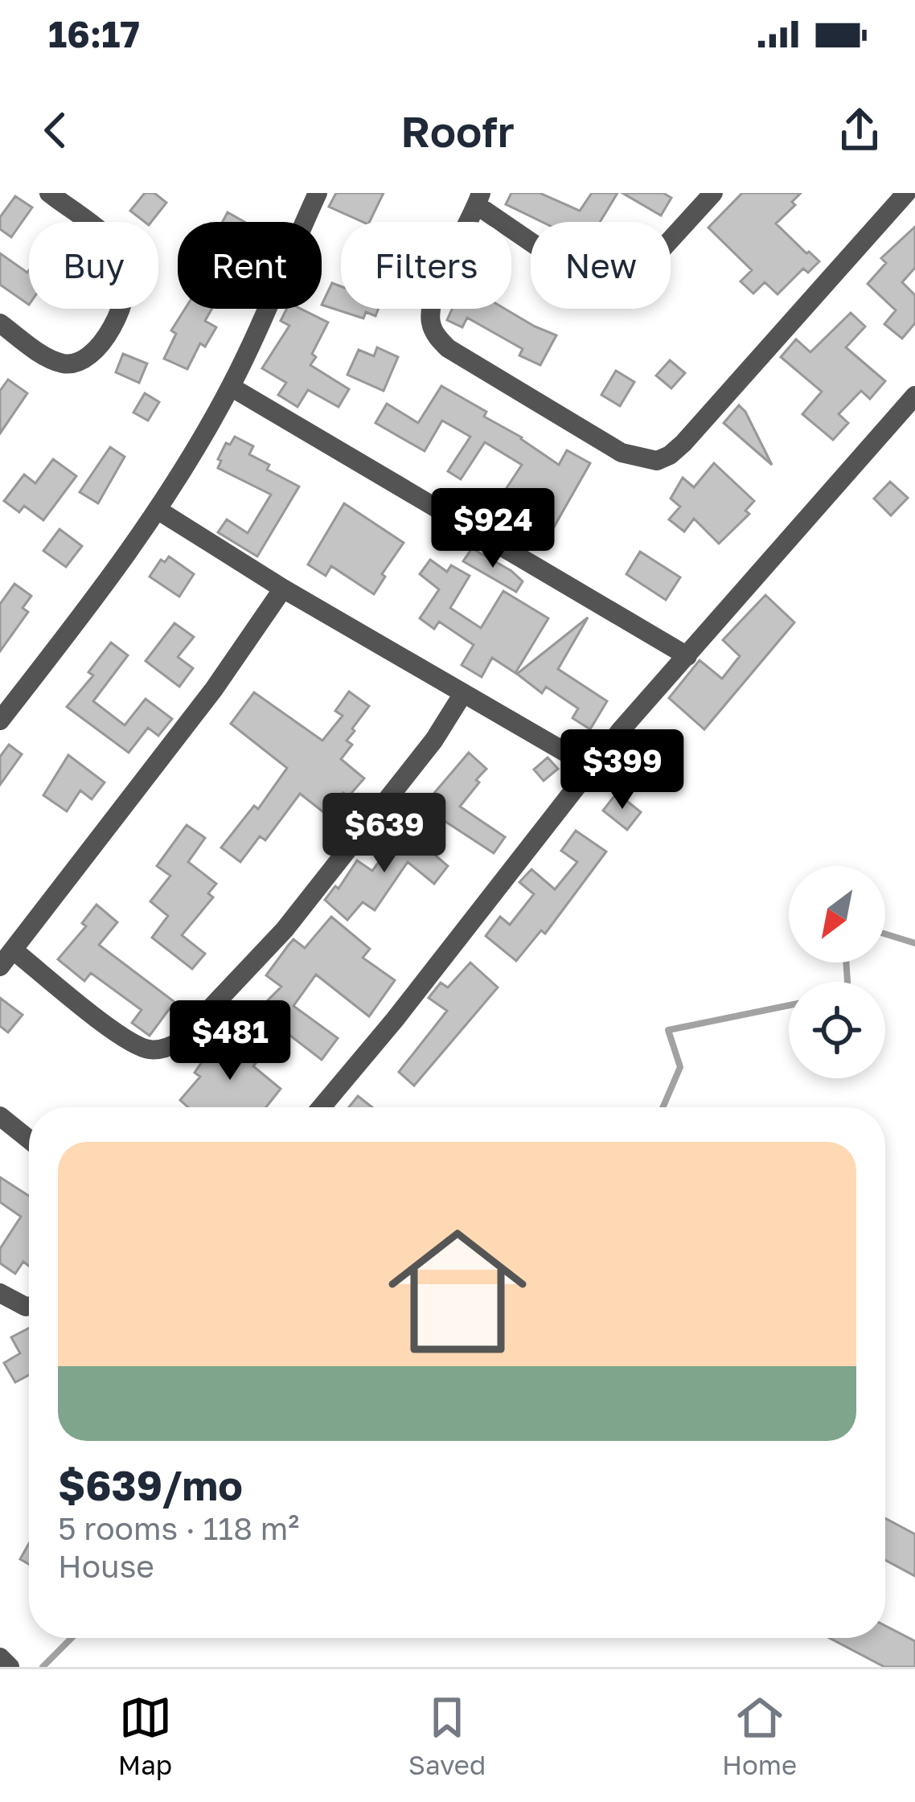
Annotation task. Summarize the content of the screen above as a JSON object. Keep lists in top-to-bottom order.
{
  "north": "bottom left",
  "page": {
    "status": "16:17",
    "header": "Roofr",
    "chip": [
      "Buy",
      "Rent",
      "Filters",
      "New"
    ],
    "price": [
      "$924",
      "$399",
      "$639",
      "$481"
    ],
    "list": [
      {
        "name": "$639/mo",
        "note": "5 rooms · 118 m² · House"
      }
    ],
    "tabs": ["Map", "Saved", "Home"]
  }
}
